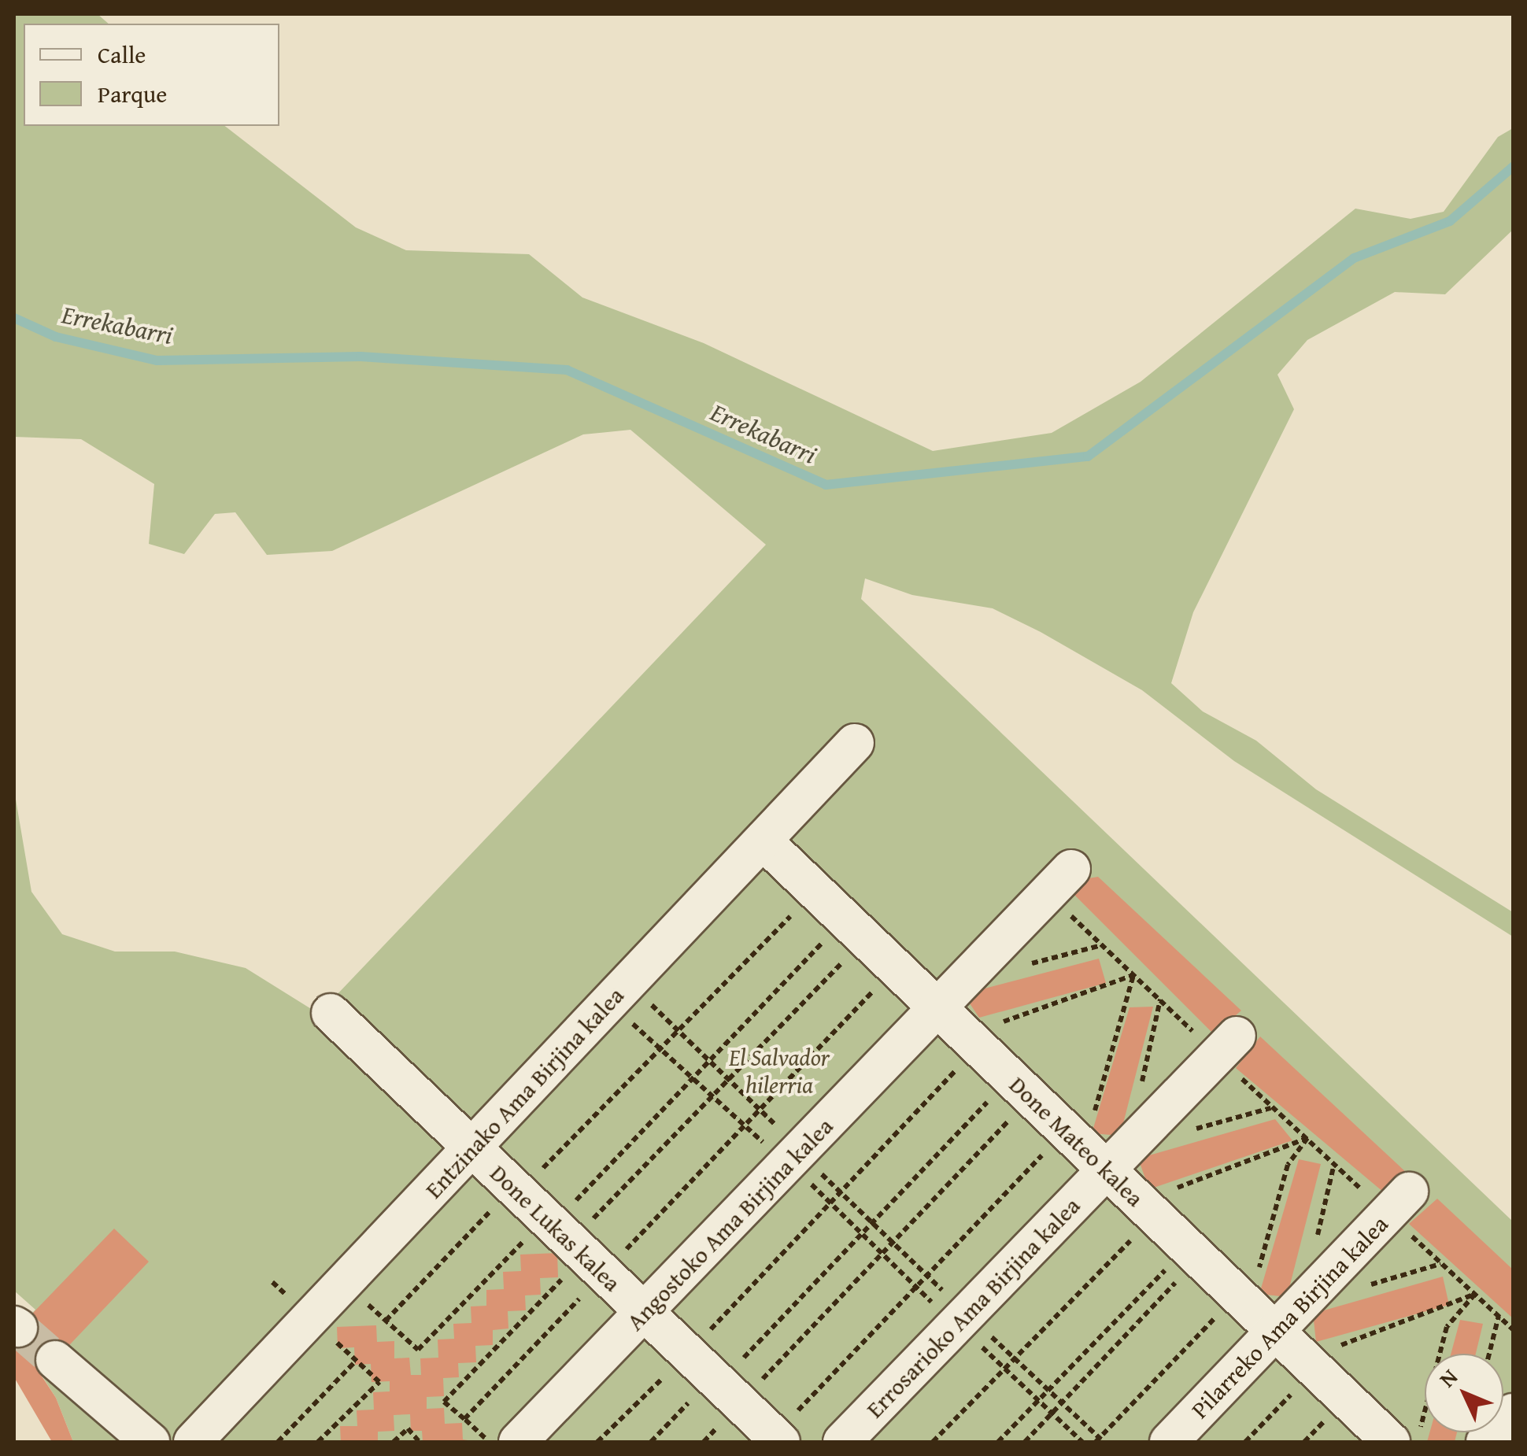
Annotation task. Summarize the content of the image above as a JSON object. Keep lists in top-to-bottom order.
{
  "streets": {
    "street": [
      "Entzinako Ama Birjina kalea",
      "Done Mateo kalea",
      "Angostoko Ama Birjina kalea",
      "Done Lukas kalea",
      "Errosarioko Ama Birjina kalea",
      "Pilarreko Ama Birjina kalea"
    ]
  },
  "crossings": [
    ["Entzinako Ama Birjina kalea", "Done Mateo kalea"],
    ["Entzinako Ama Birjina kalea", "Done Lukas kalea"],
    ["Done Mateo kalea", "Angostoko Ama Birjina kalea"],
    ["Done Mateo kalea", "Errosarioko Ama Birjina kalea"],
    ["Done Mateo kalea", "Pilarreko Ama Birjina kalea"],
    ["Angostoko Ama Birjina kalea", "Done Lukas kalea"]
  ],
  "water": ["Errekabarri"],
  "parks": ["El Salvador hilerria"],
  "legend": ["Calle", "Parque"],
  "north": "top left"
}
